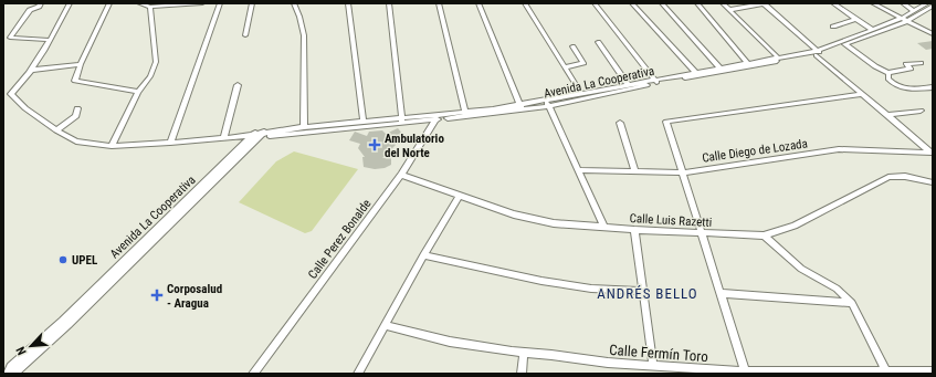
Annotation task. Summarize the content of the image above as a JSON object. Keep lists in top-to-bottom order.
{
  "streets": {
    "street": [
      "Avenida La Cooperativa",
      "Calle Diego de Lozada",
      "Calle Luis Razetti",
      "Calle Perez Bonalde",
      "Calle Fermín Toro"
    ]
  },
  "crossings": [
    ["Avenida La Cooperativa", "Calle Perez Bonalde"],
    ["Calle Luis Razetti", "Calle Perez Bonalde"]
  ],
  "districts": ["ANDRÉS BELLO"],
  "places": {
    "health": ["Ambulatorio del Norte", "Corposalud - Aragua"],
    "other": ["UPEL"]
  },
  "north": "bottom left"
}
